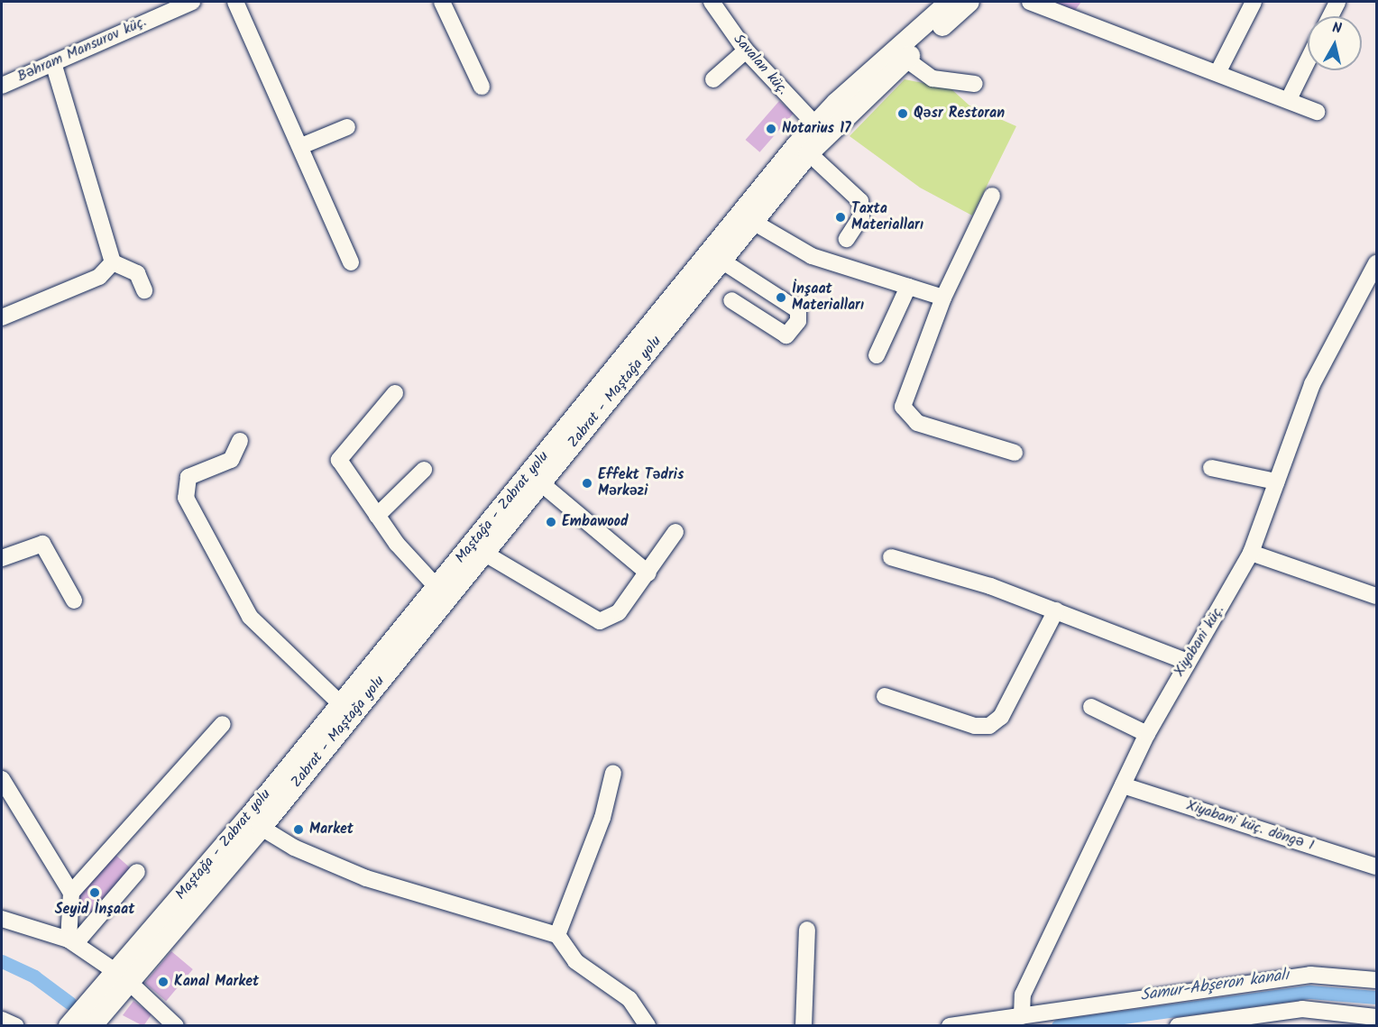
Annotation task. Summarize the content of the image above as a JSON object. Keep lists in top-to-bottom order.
{
  "streets": {
    "main road": ["Zabrat - Maştağa yolu", "Maştağa - Zabrat yolu"],
    "street": [
      "Bəhram Mansurov küç.",
      "Savalan küç.",
      "Xiyabani küç.",
      "Xiyabani küç. döngə 1"
    ]
  },
  "crossings": [
    ["Savalan küç.", "Maştağa - Zabrat yolu"],
    ["Zabrat - Maştağa yolu", "Maştağa - Zabrat yolu"],
    ["Xiyabani küç.", "Xiyabani küç. döngə 1"]
  ],
  "water": ["Samur-Abşeron kanalı"],
  "places": [
    "Qəsr Restoran",
    "Notarius 17",
    "Taxta Materialları",
    "İnşaat Materialları",
    "Effekt Tədris Mərkəzi",
    "Embawood",
    "Market",
    "Seyid İnşaat",
    "Kanal Market"
  ],
  "north": "top"
}
